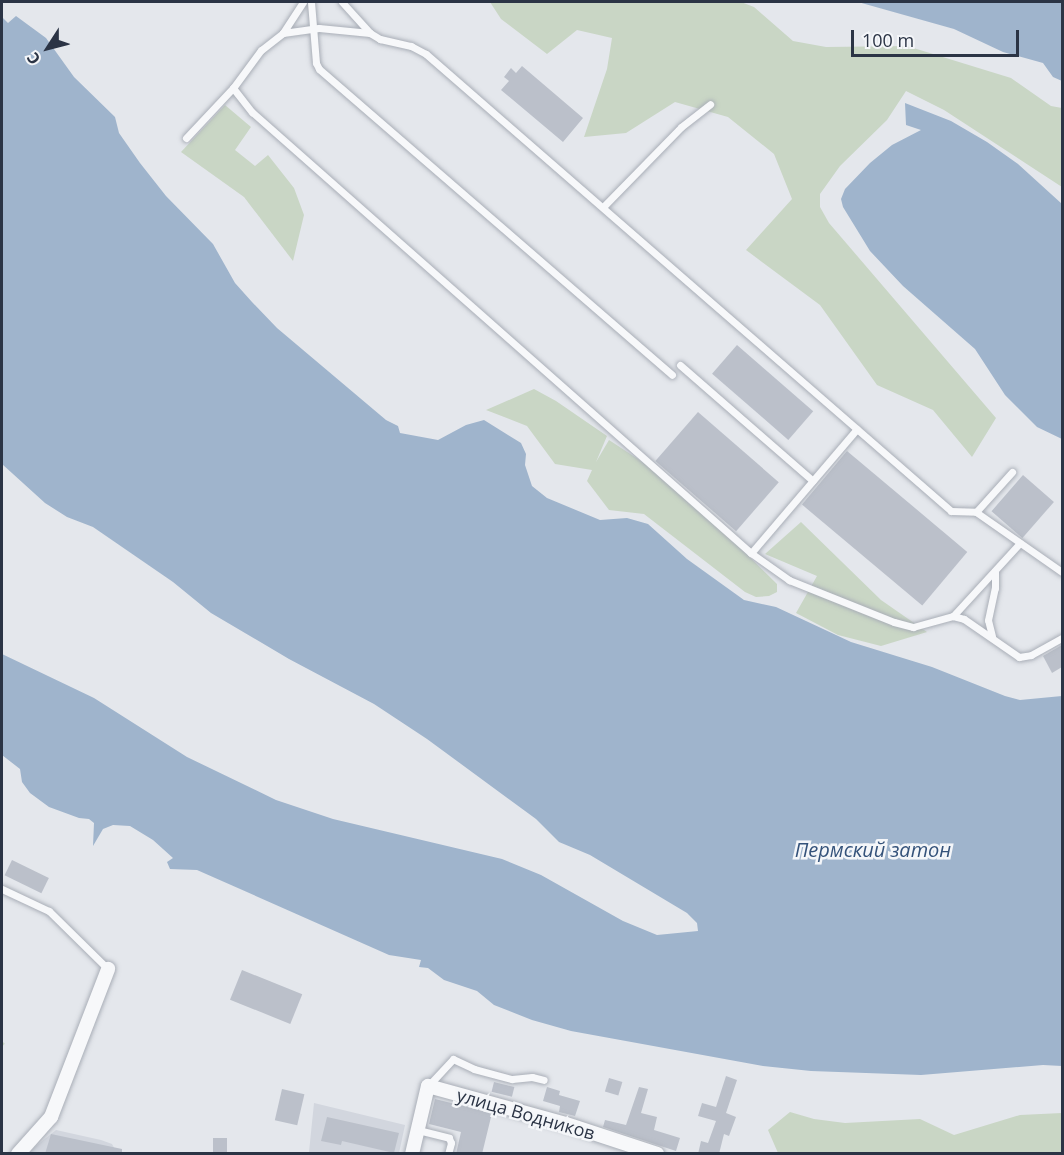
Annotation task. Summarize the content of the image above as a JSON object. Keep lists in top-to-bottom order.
{
  "streets": {
    "street": ["улица Водников"]
  },
  "water": ["Пермский затон"],
  "scale_bar": "100 m",
  "north": "bottom left"
}
